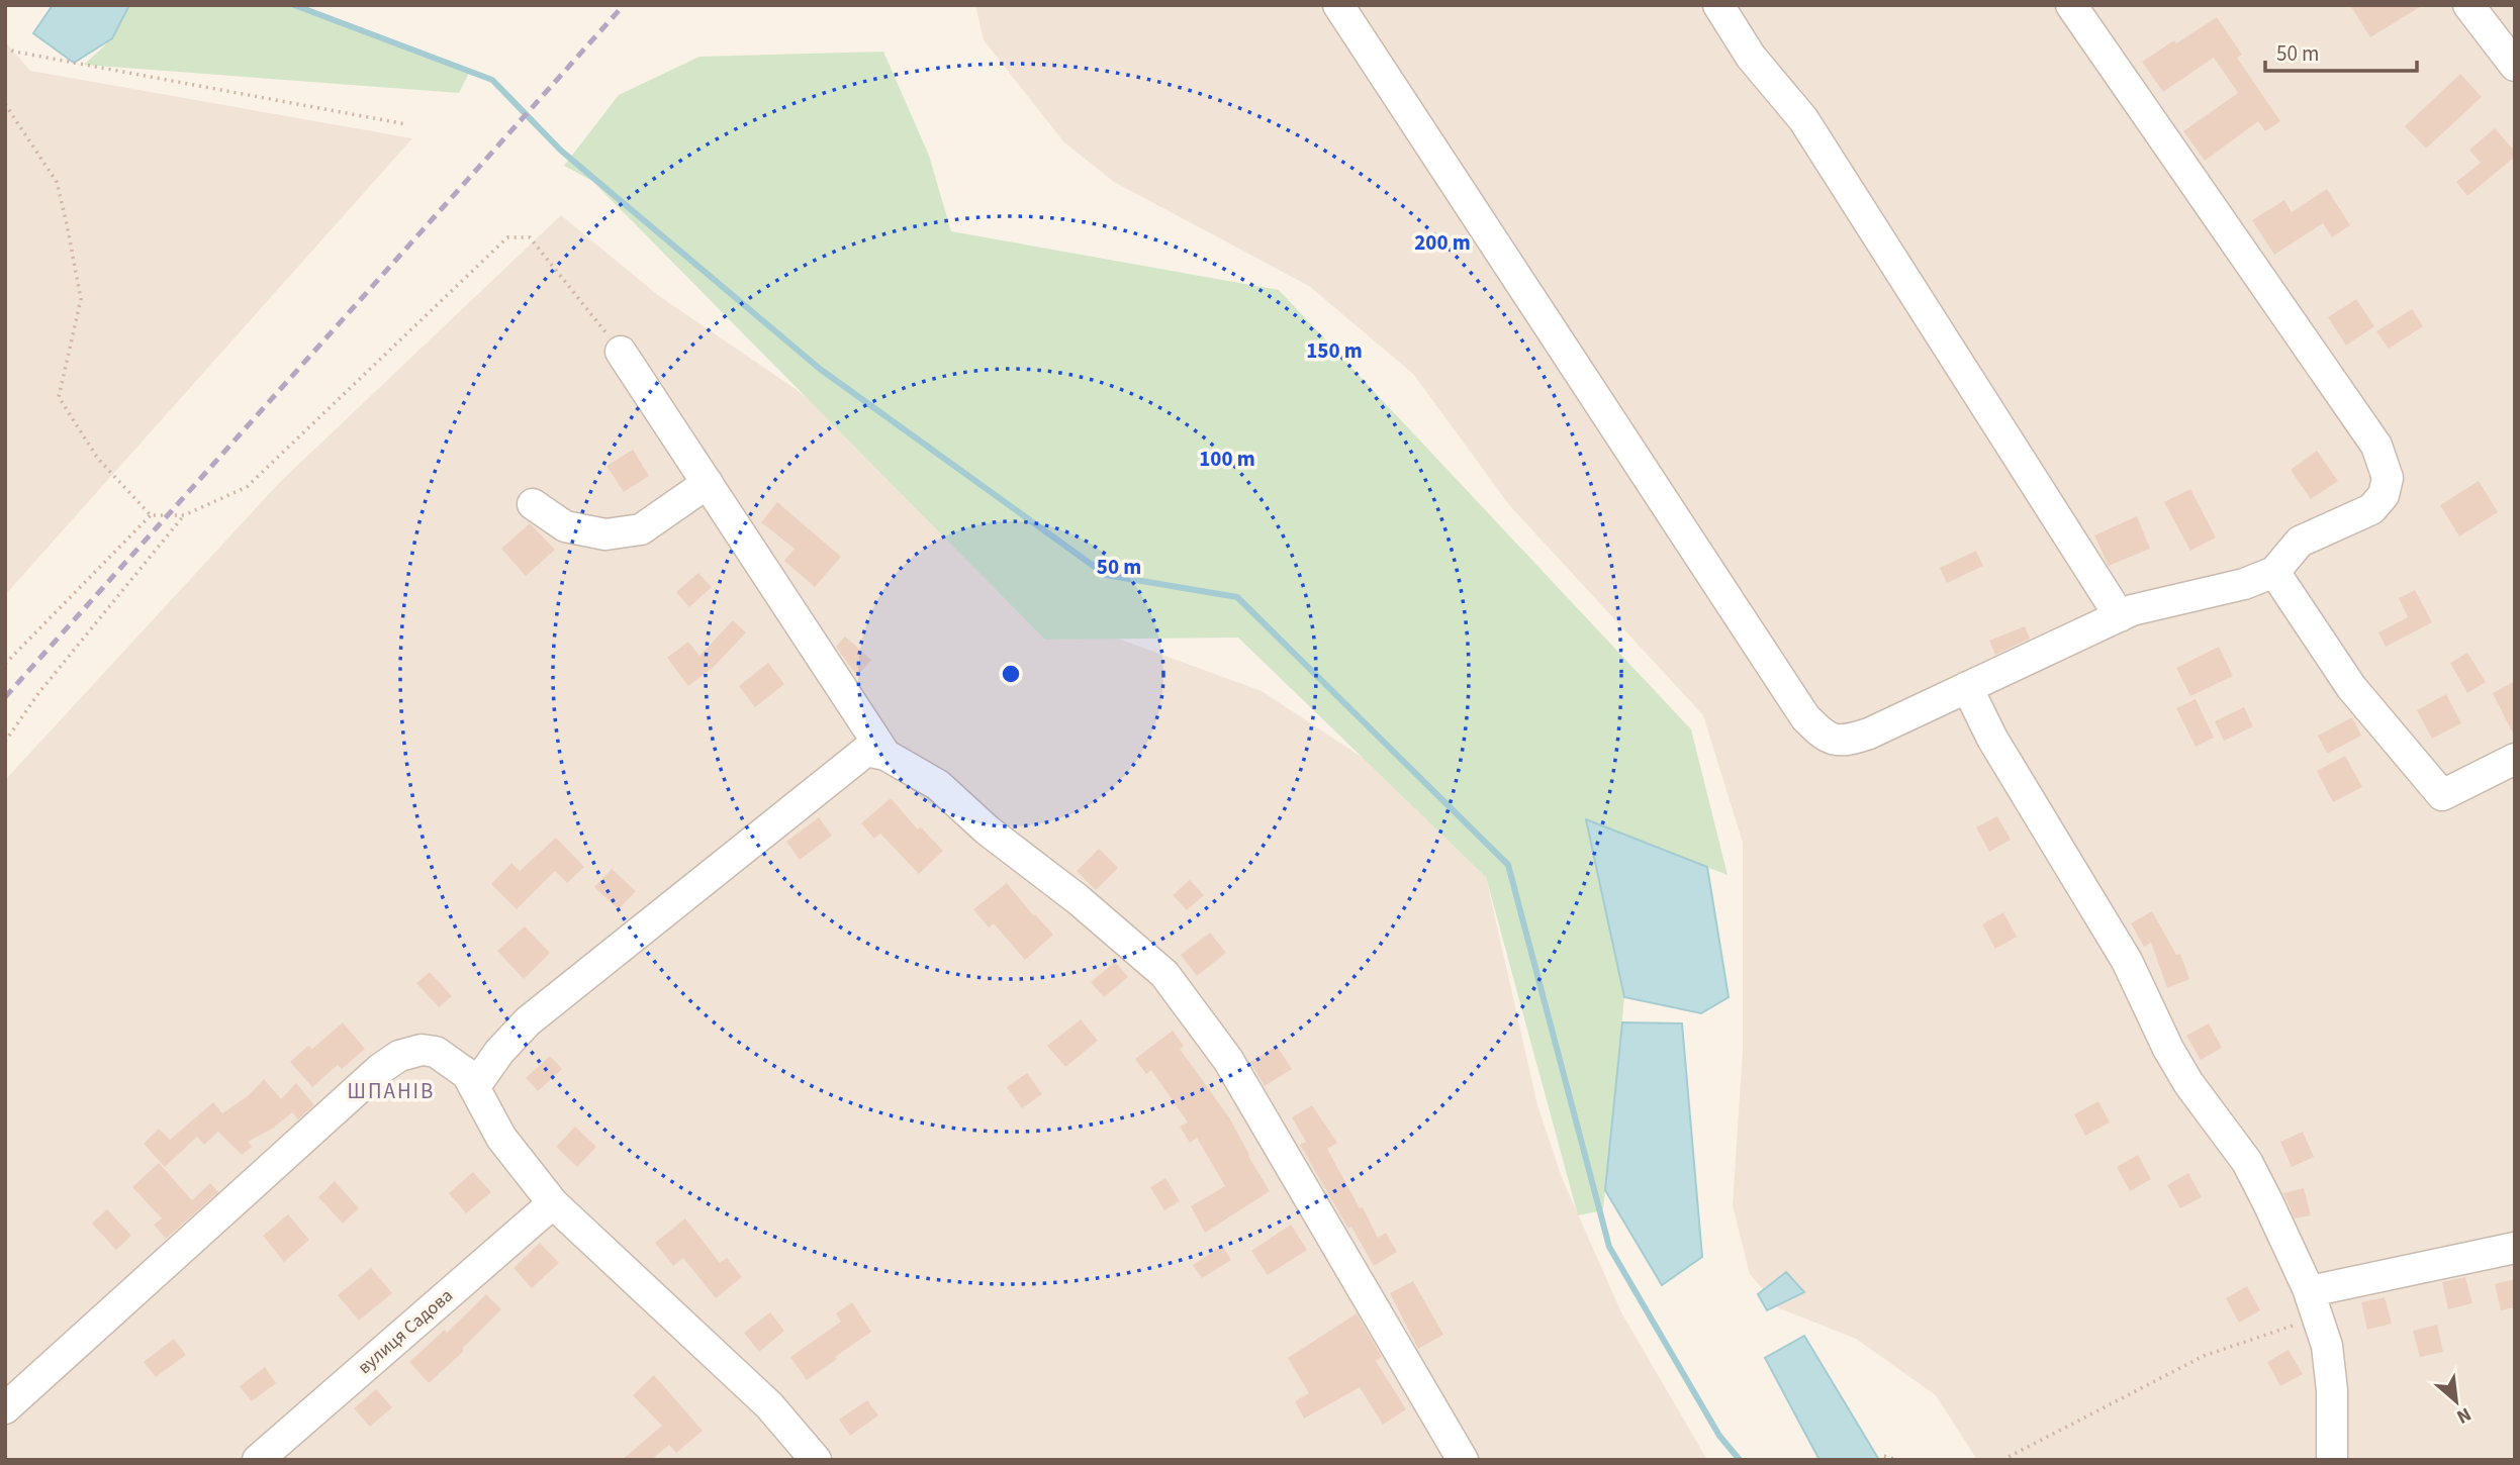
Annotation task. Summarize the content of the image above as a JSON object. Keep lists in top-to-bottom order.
{
  "streets": {
    "street": ["вулиця Садова"]
  },
  "districts": ["ШПАНІВ"],
  "scale_bar": "50 m",
  "north": "bottom right",
  "rings": [
    "200 m",
    "150 m",
    "100 m",
    "50 m"
  ]
}
